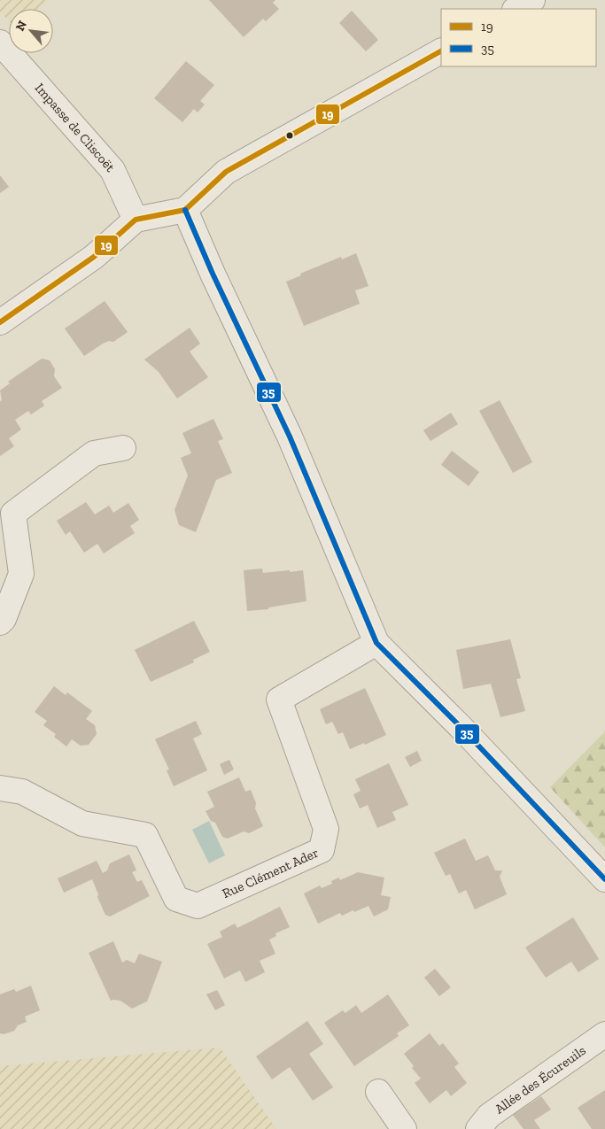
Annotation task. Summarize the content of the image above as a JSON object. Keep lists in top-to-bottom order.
{
  "streets": {
    "street": ["Impasse de Cliscoët", "Rue Clément Ader", "Allée des Écureuils"]
  },
  "lines": ["transit line 19", "transit line 35"],
  "legend": ["19", "35"],
  "north": "top left"
}
